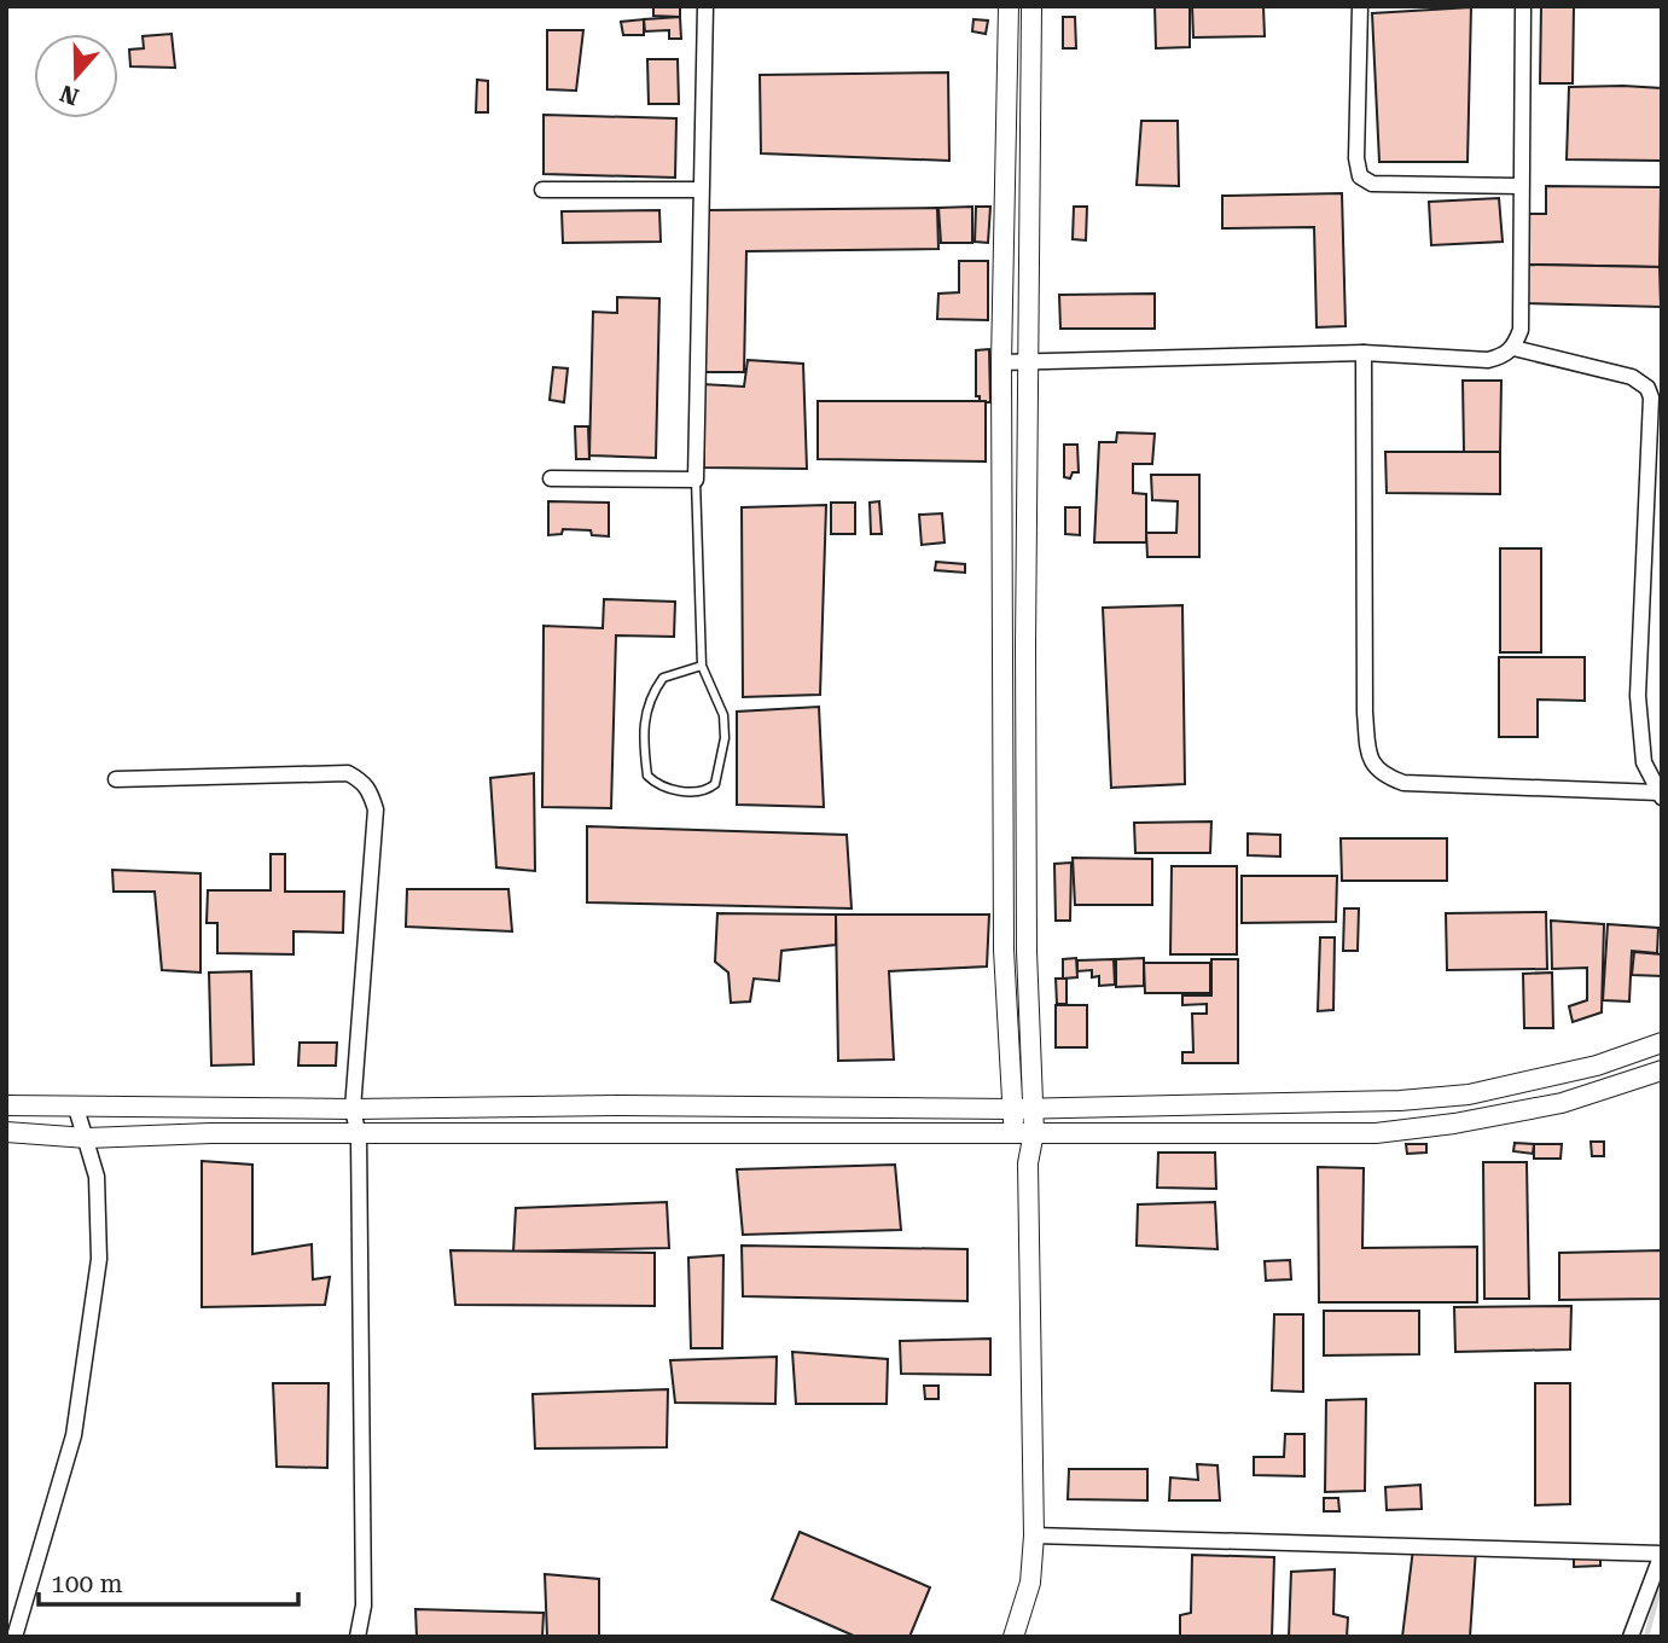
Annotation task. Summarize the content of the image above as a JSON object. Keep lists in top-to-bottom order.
{
  "scale_bar": "100 m",
  "north": "bottom"
}
